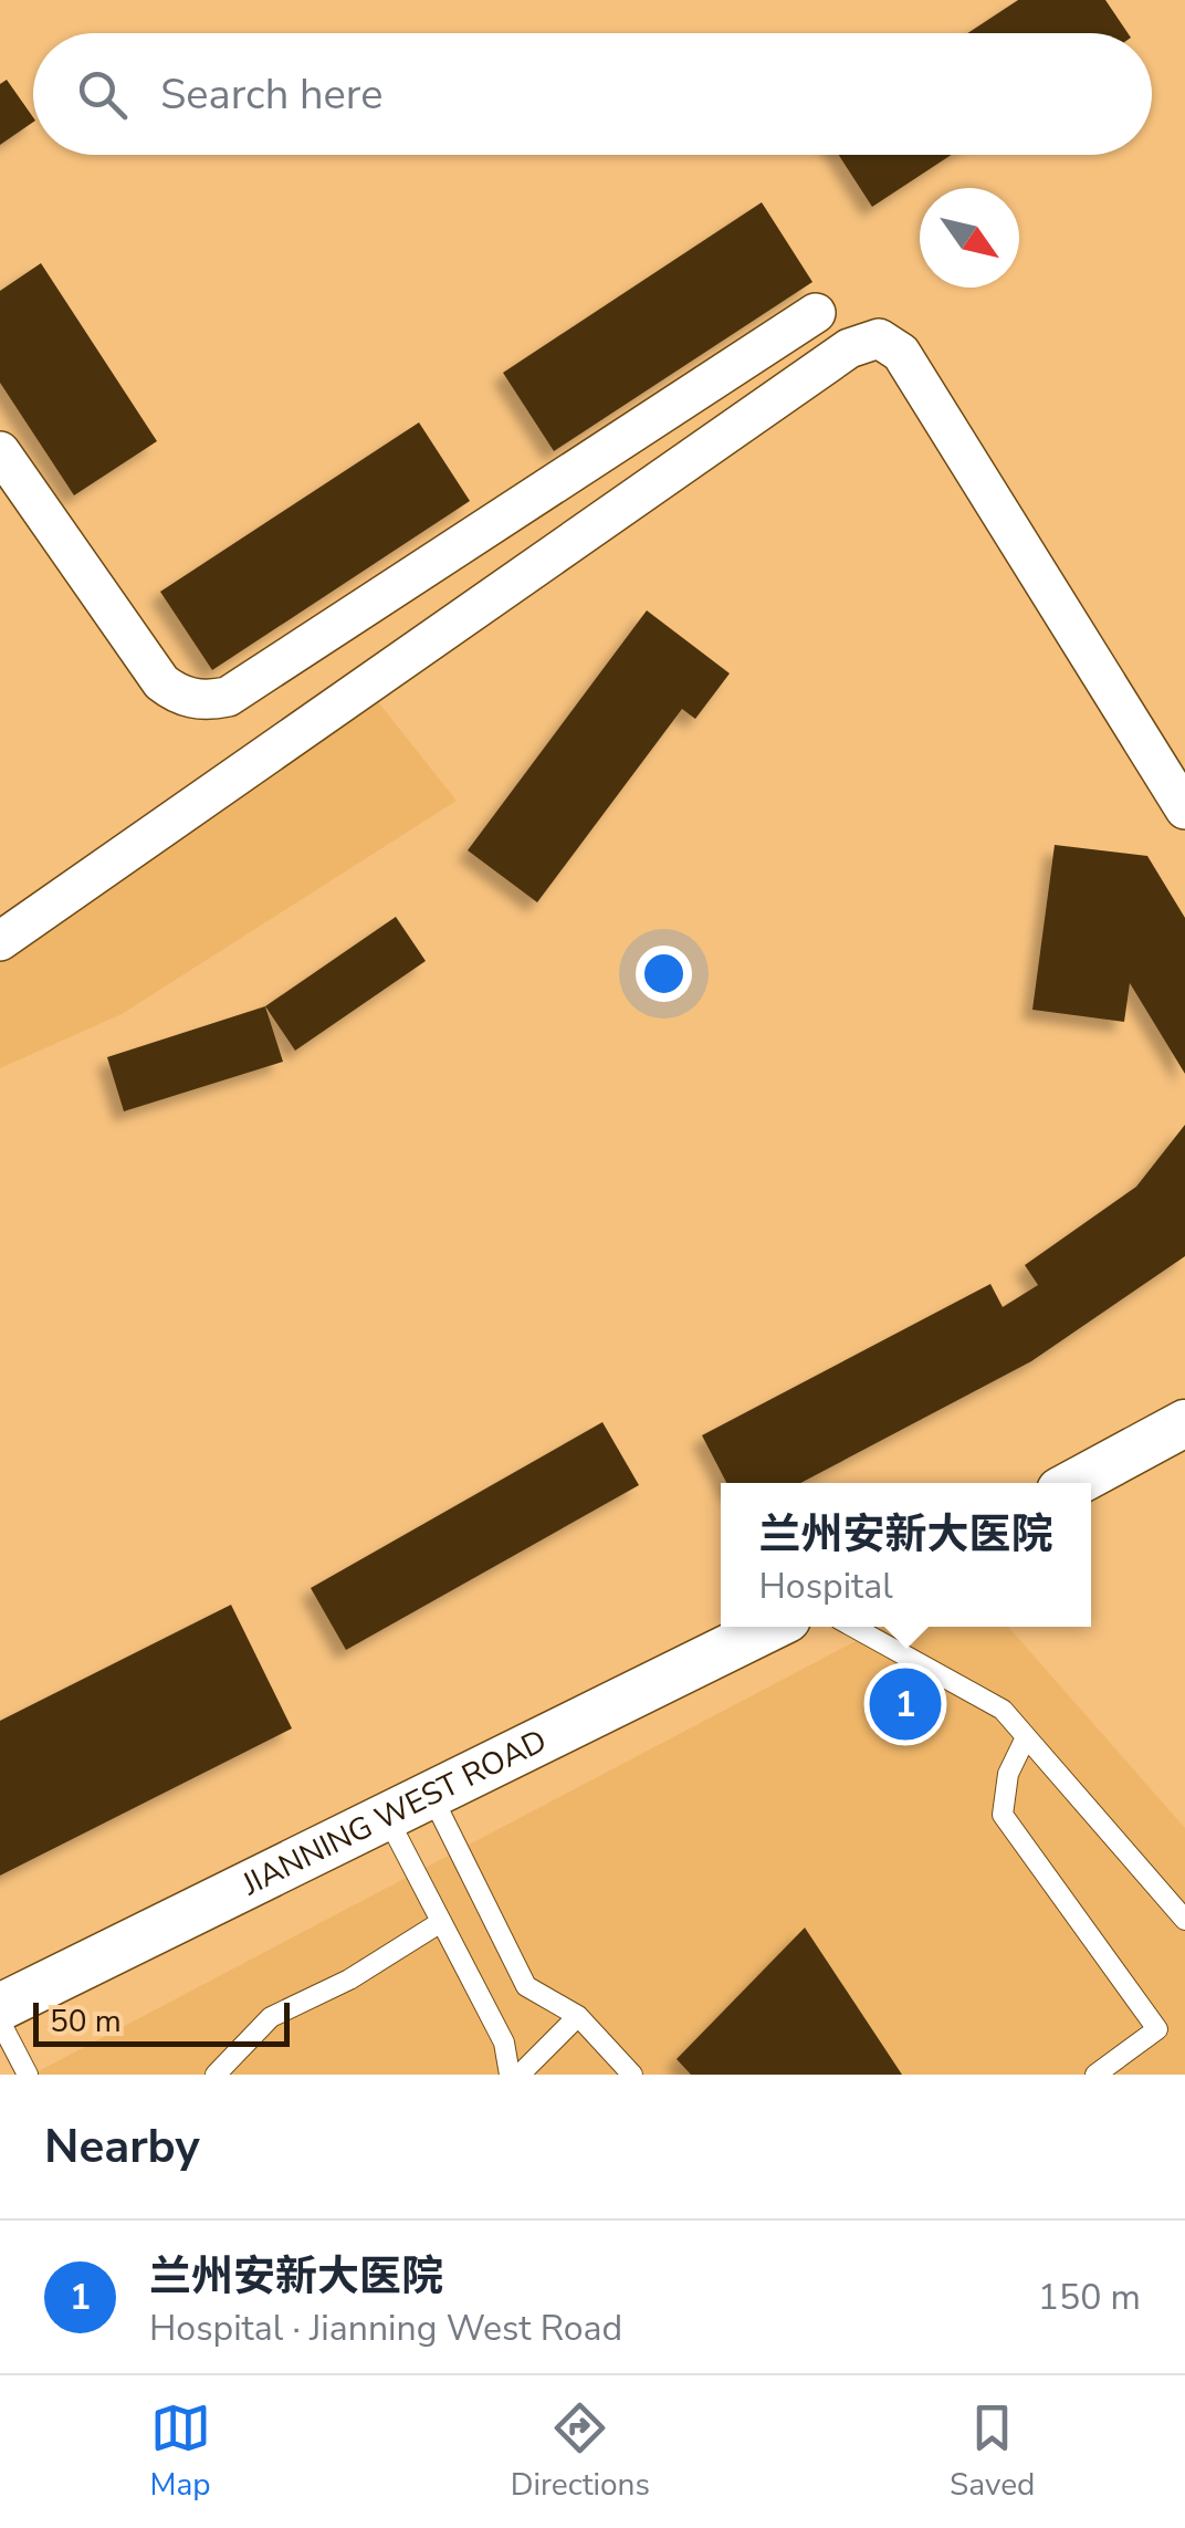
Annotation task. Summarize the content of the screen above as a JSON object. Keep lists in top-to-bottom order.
{
  "streets": {
    "street": ["JIANNING WEST ROAD"]
  },
  "scale_bar": "50 m",
  "north": "bottom right",
  "page": {
    "search": "Search here",
    "popup": ["兰州安新大医院", "Hospital"],
    "pins": "1",
    "scale": "50 m",
    "heading": "Nearby",
    "list": [
      {
        "mark": "1",
        "name": "兰州安新大医院",
        "note": "Hospital · Jianning West Road",
        "value": "150 m"
      }
    ],
    "nav": ["Map", "Directions", "Saved"]
  }
}
